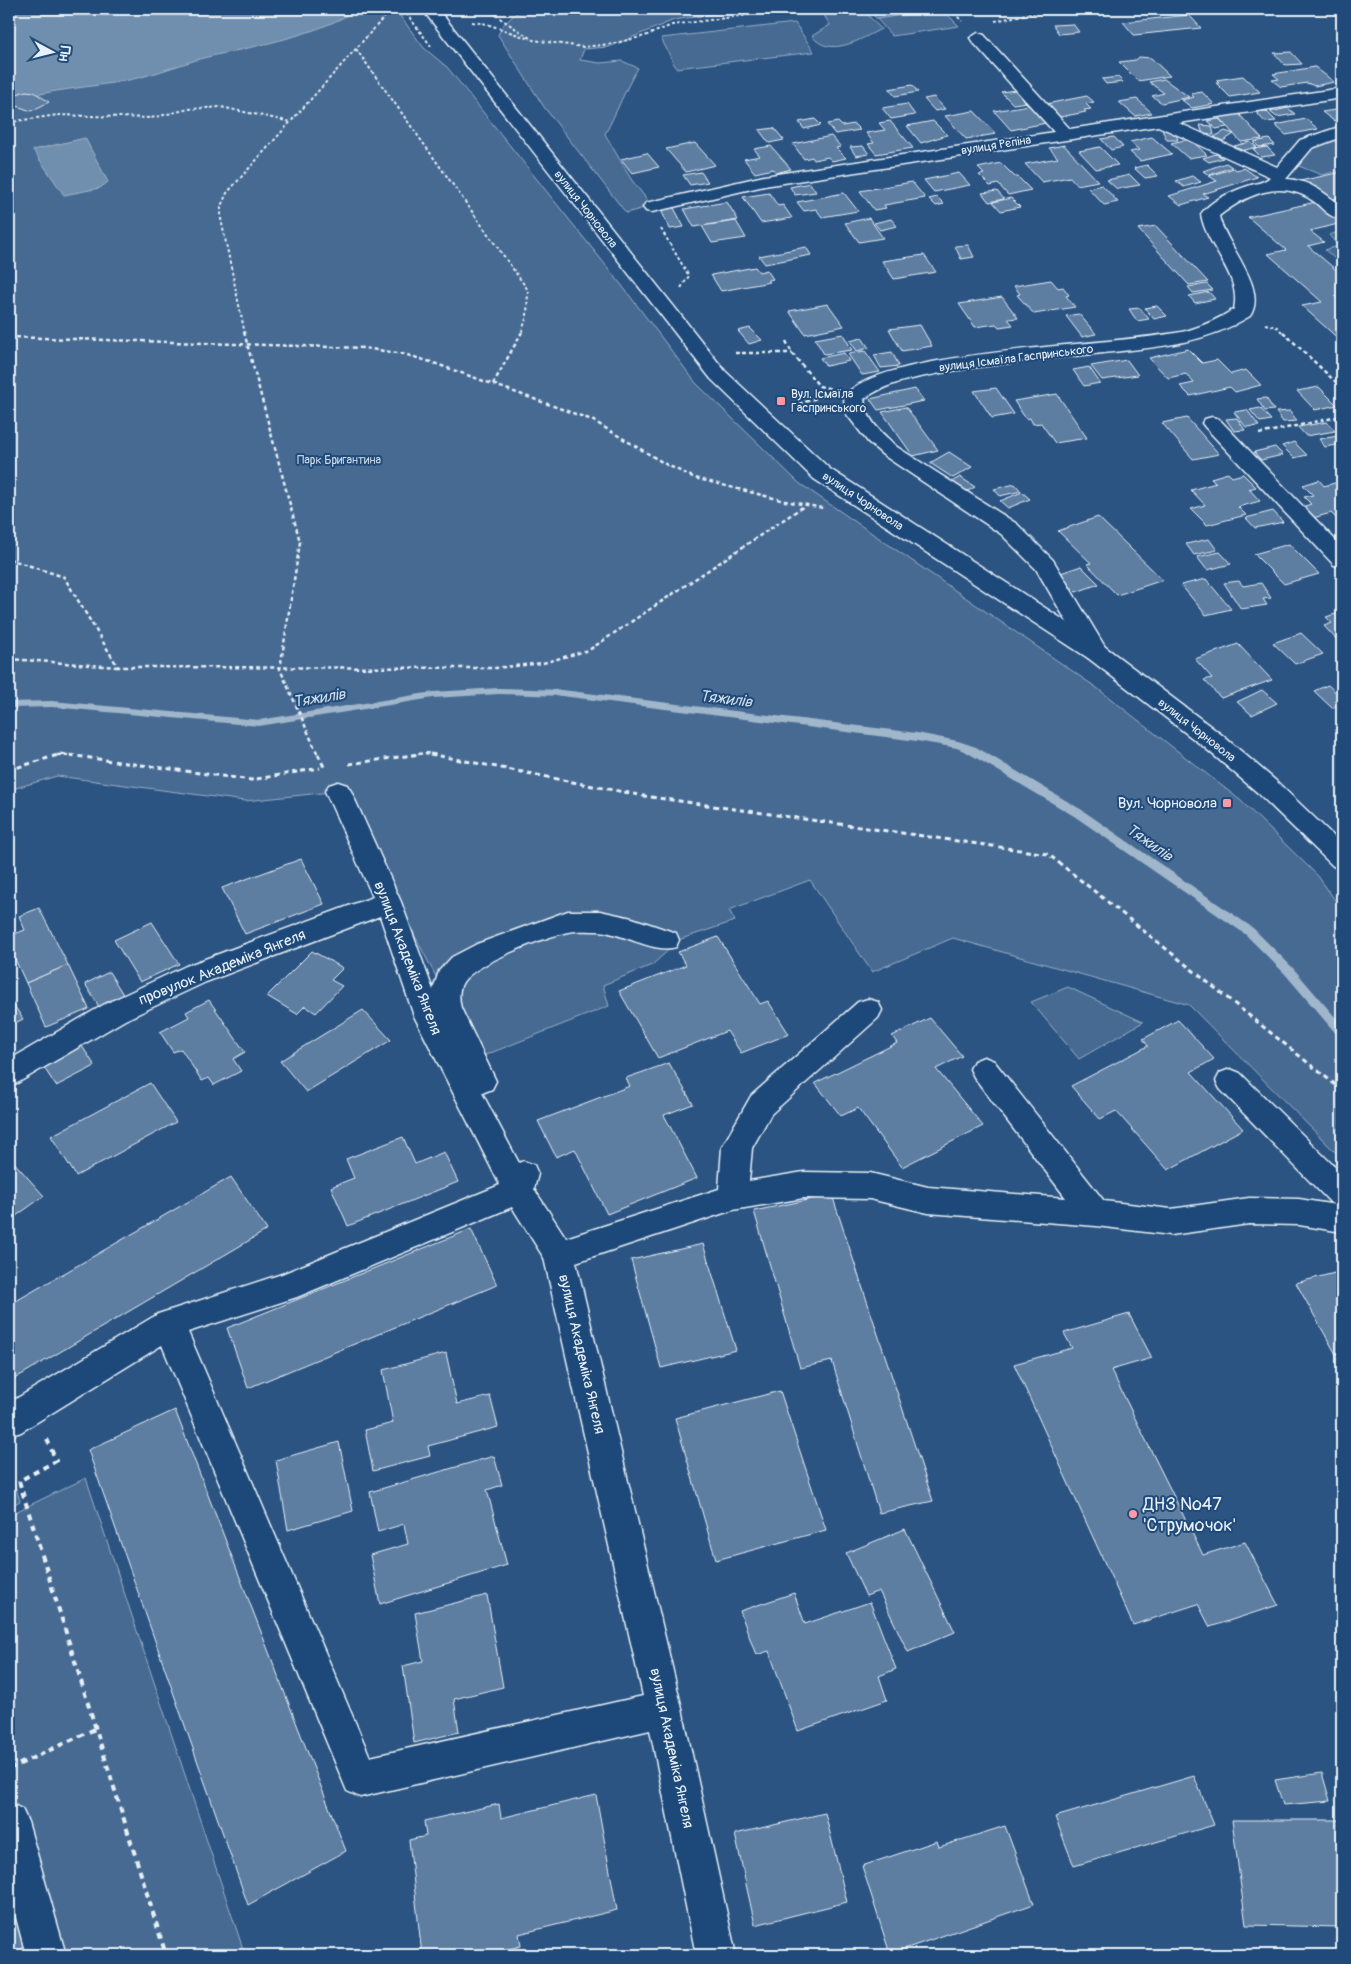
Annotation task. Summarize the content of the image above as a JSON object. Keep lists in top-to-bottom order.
{
  "streets": {
    "street": [
      "вулиця Рєпіна",
      "вулиця Чорновола",
      "вулиця Ісмаїла Гаспринського",
      "вулиця Академіка Янгеля",
      "провулок Академіка Янгеля"
    ]
  },
  "crossings": [
    ["вулиця Чорновола", "вулиця Ісмаїла Гаспринського"],
    ["вулиця Академіка Янгеля", "провулок Академіка Янгеля"]
  ],
  "water": ["Тяжилів"],
  "parks": ["Парк Бригантина"],
  "places": {
    "transit": ["Вул. Ісмаїла Гаспринського", "Вул. Чорновола"],
    "other": ["ДНЗ №47 'Струмочок'"]
  },
  "north": "right"
}
